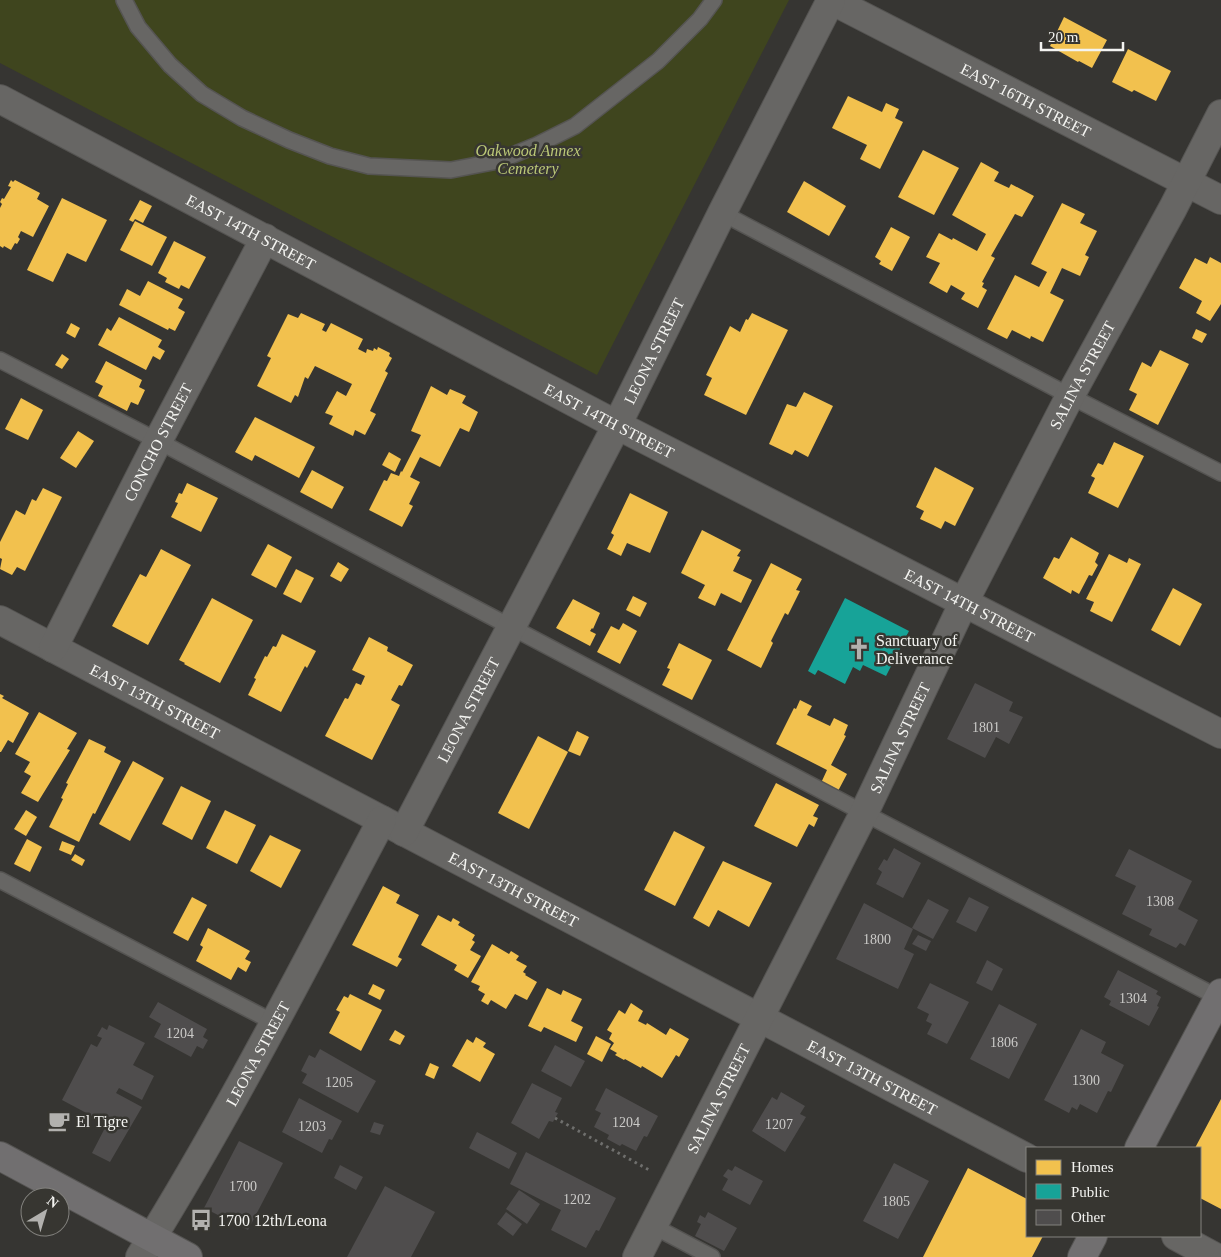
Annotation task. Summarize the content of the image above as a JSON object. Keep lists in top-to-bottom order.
{
  "streets": {
    "street": [
      "EAST 16TH STREET",
      "EAST 14TH STREET",
      "LEONA STREET",
      "SALINA STREET",
      "CONCHO STREET",
      "EAST 13TH STREET"
    ]
  },
  "crossings": [
    ["EAST 16TH STREET", "LEONA STREET"],
    ["EAST 16TH STREET", "SALINA STREET"],
    ["EAST 14TH STREET", "LEONA STREET"],
    ["EAST 14TH STREET", "SALINA STREET"],
    ["EAST 14TH STREET", "CONCHO STREET"],
    ["LEONA STREET", "EAST 13TH STREET"],
    ["SALINA STREET", "EAST 13TH STREET"],
    ["CONCHO STREET", "EAST 13TH STREET"]
  ],
  "parks": ["Oakwood Annex Cemetery"],
  "places": {
    "church": ["Sanctuary of Deliverance"],
    "cafe": ["El Tigre"],
    "bus stop": ["1700 12th/Leona"]
  },
  "house_numbers": [
    "1801",
    "1308",
    "1800",
    "1304",
    "1204",
    "1806",
    "1300",
    "1205",
    "1204",
    "1207",
    "1203",
    "1700",
    "1202",
    "1805"
  ],
  "legend": ["Homes", "Public", "Other"],
  "scale_bar": "20 m",
  "north": "top right"
}
